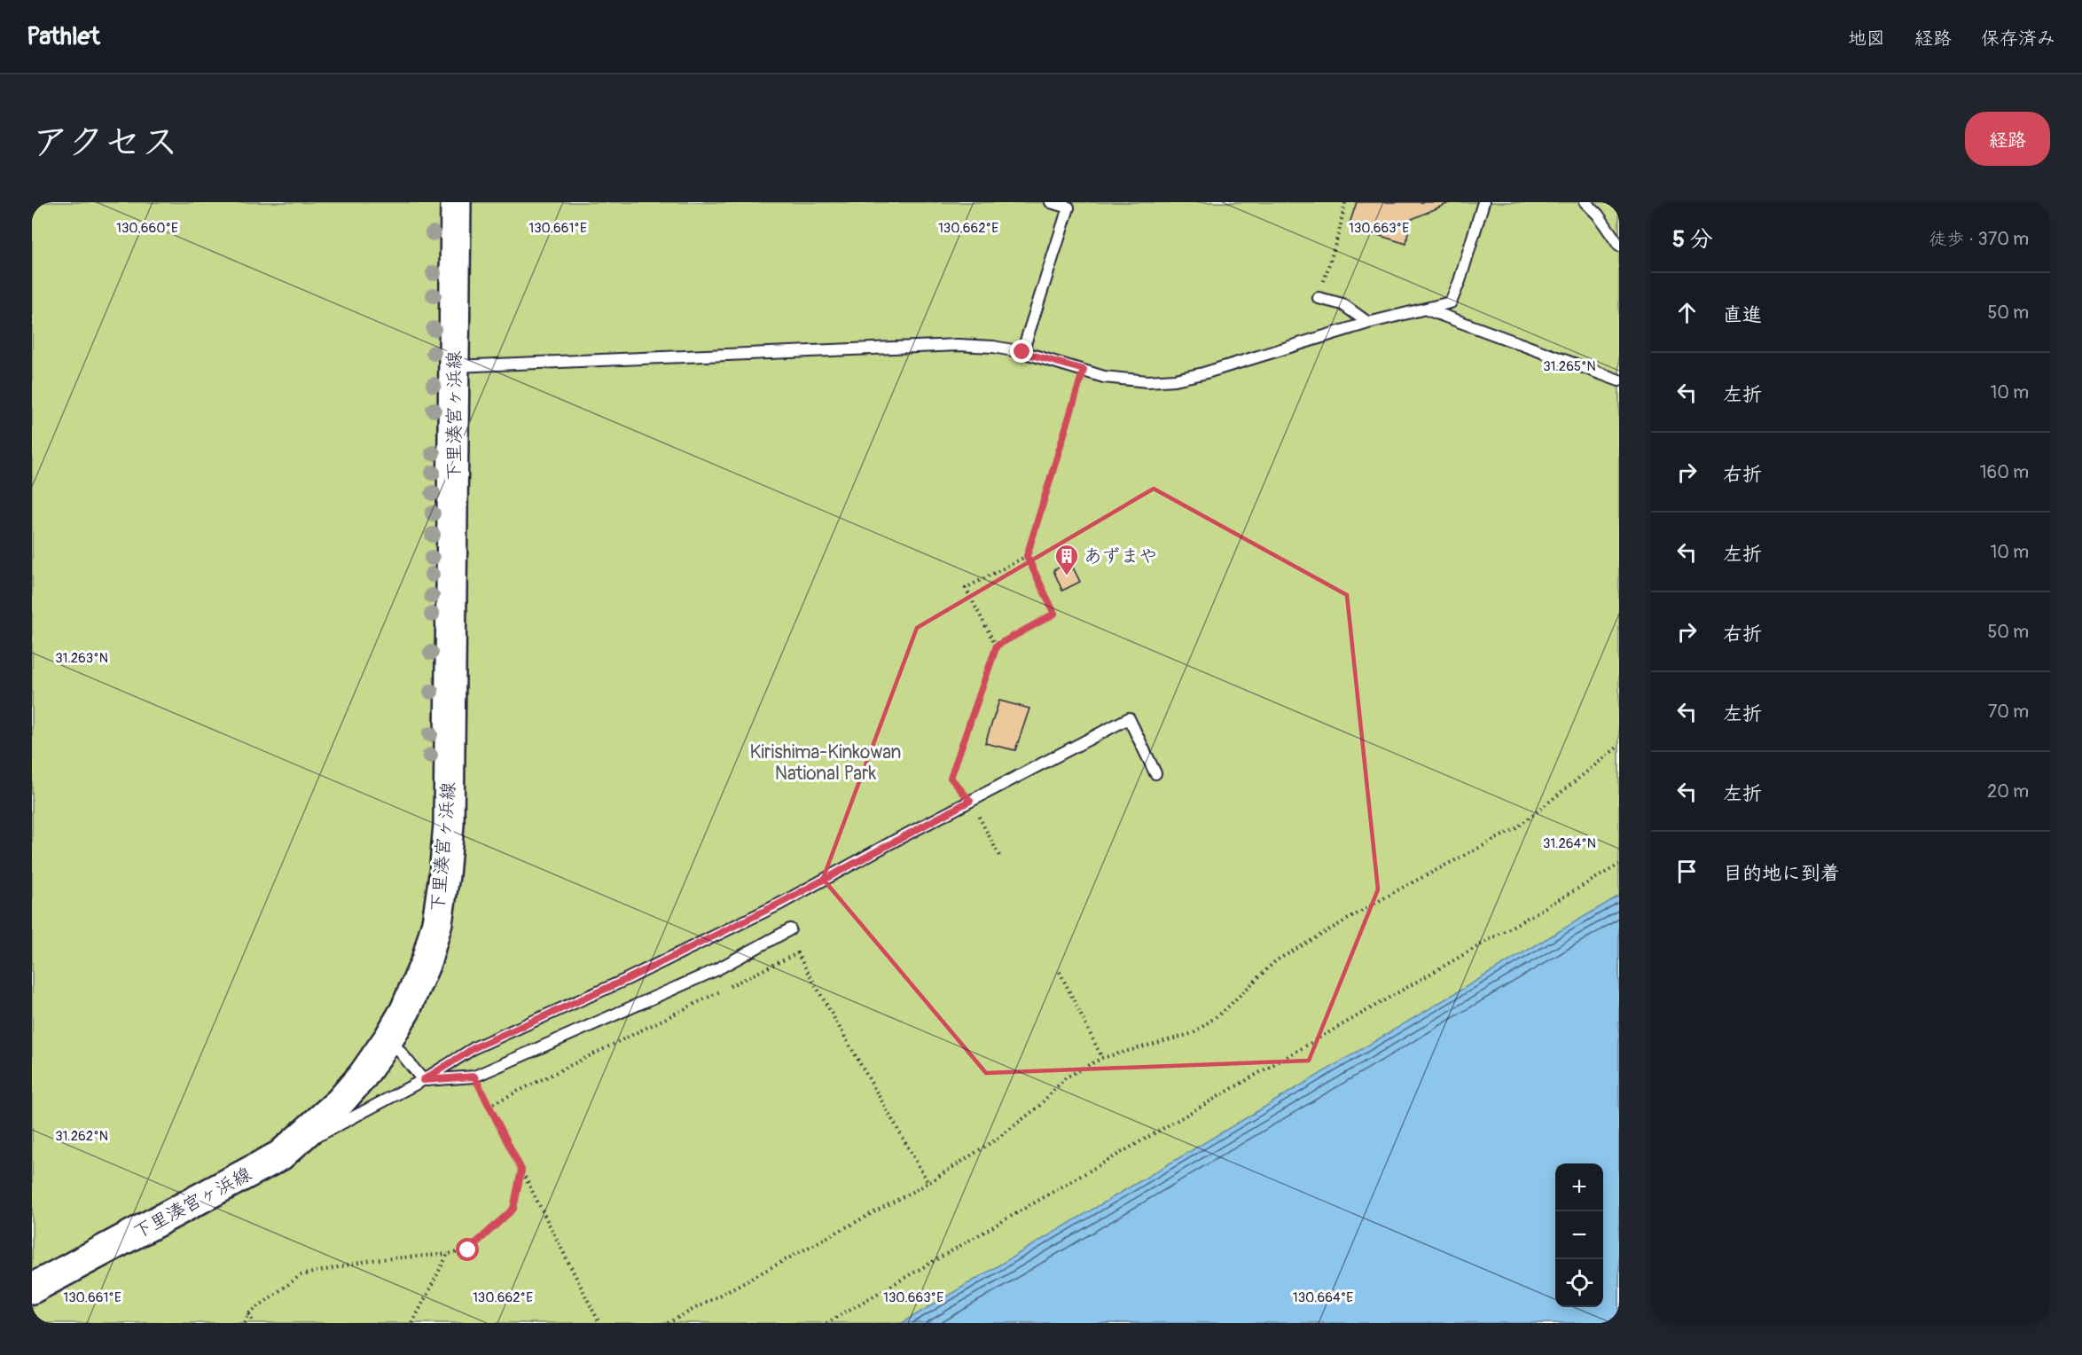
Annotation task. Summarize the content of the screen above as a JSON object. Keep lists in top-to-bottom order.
{
  "streets": {
    "main road": ["下里湊宮ヶ浜線"]
  },
  "parks": ["Kirishima-Kinkowan National Park"],
  "places": {
    "building": ["あずまや"]
  },
  "page": {
    "header": "Pathlet",
    "nav": ["地図", "経路", "保存済み"],
    "title": "アクセス",
    "buttons": "経路",
    "heading": ["5 分", "徒歩 · 370 m"],
    "list": [
      ["直進", "50 m"],
      ["左折", "10 m"],
      ["右折", "160 m"],
      ["左折", "10 m"],
      ["右折", "50 m"],
      ["左折", "70 m"],
      ["左折", "20 m"],
      "目的地に到着"
    ],
    "map_buttons": ["+", "−"]
  },
  "coordinates": [
    "130.660°E",
    "130.661°E",
    "130.662°E",
    "130.663°E",
    "31.265°N",
    "31.263°N",
    "31.264°N",
    "31.262°N",
    "130.664°E"
  ]
}
